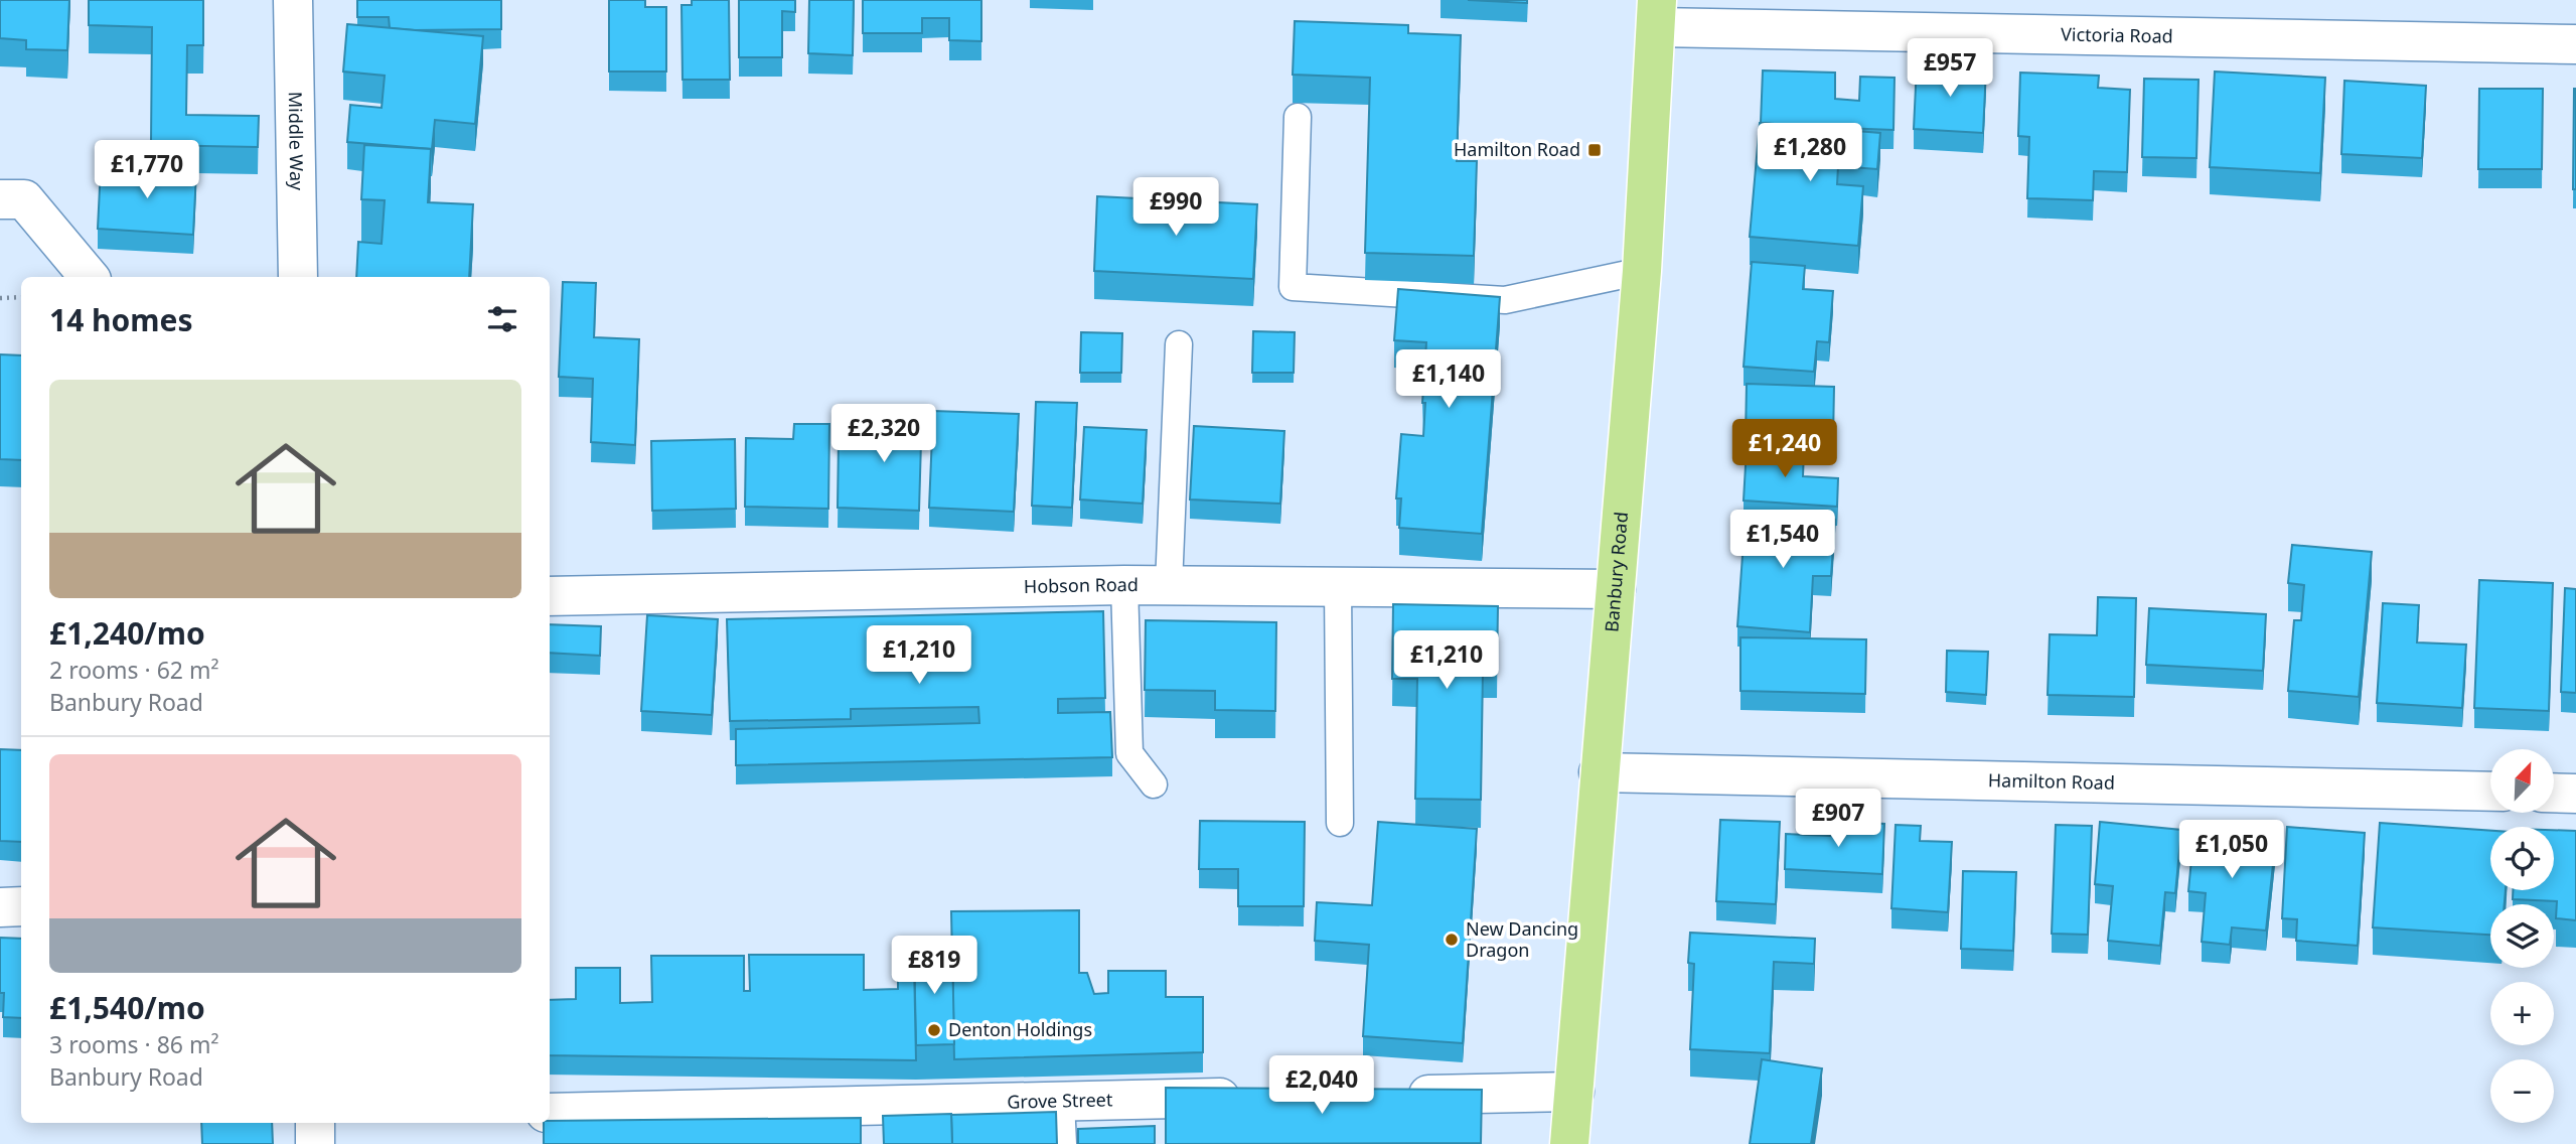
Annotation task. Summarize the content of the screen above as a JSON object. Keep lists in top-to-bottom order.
{
  "streets": {
    "main road": ["Banbury Road"],
    "street": [
      "Victoria Road",
      "Middle Way",
      "Hobson Road",
      "Hamilton Road",
      "Grove Street"
    ]
  },
  "crossings": [
    ["Victoria Road", "Banbury Road"],
    ["Banbury Road", "Hobson Road"],
    ["Banbury Road", "Hamilton Road"]
  ],
  "places": {
    "transit": ["Hamilton Road"],
    "other": ["New Dancing Dragon", "Denton Holdings"]
  },
  "north": "top right",
  "page": {
    "price": [
      "£957",
      "£1,280",
      "£1,770",
      "£990",
      "£1,140",
      "£2,320",
      "£1,240",
      "£1,540",
      "£1,210",
      "£1,210",
      "£907",
      "£1,050",
      "£819",
      "£2,040"
    ],
    "heading": "14 homes",
    "list": [
      {
        "name": "£1,240/mo",
        "note": "2 rooms · 62 m² · Banbury Road"
      },
      {
        "name": "£1,540/mo",
        "note": "3 rooms · 86 m² · Banbury Road"
      }
    ],
    "map_buttons": ["+", "−"]
  }
}
